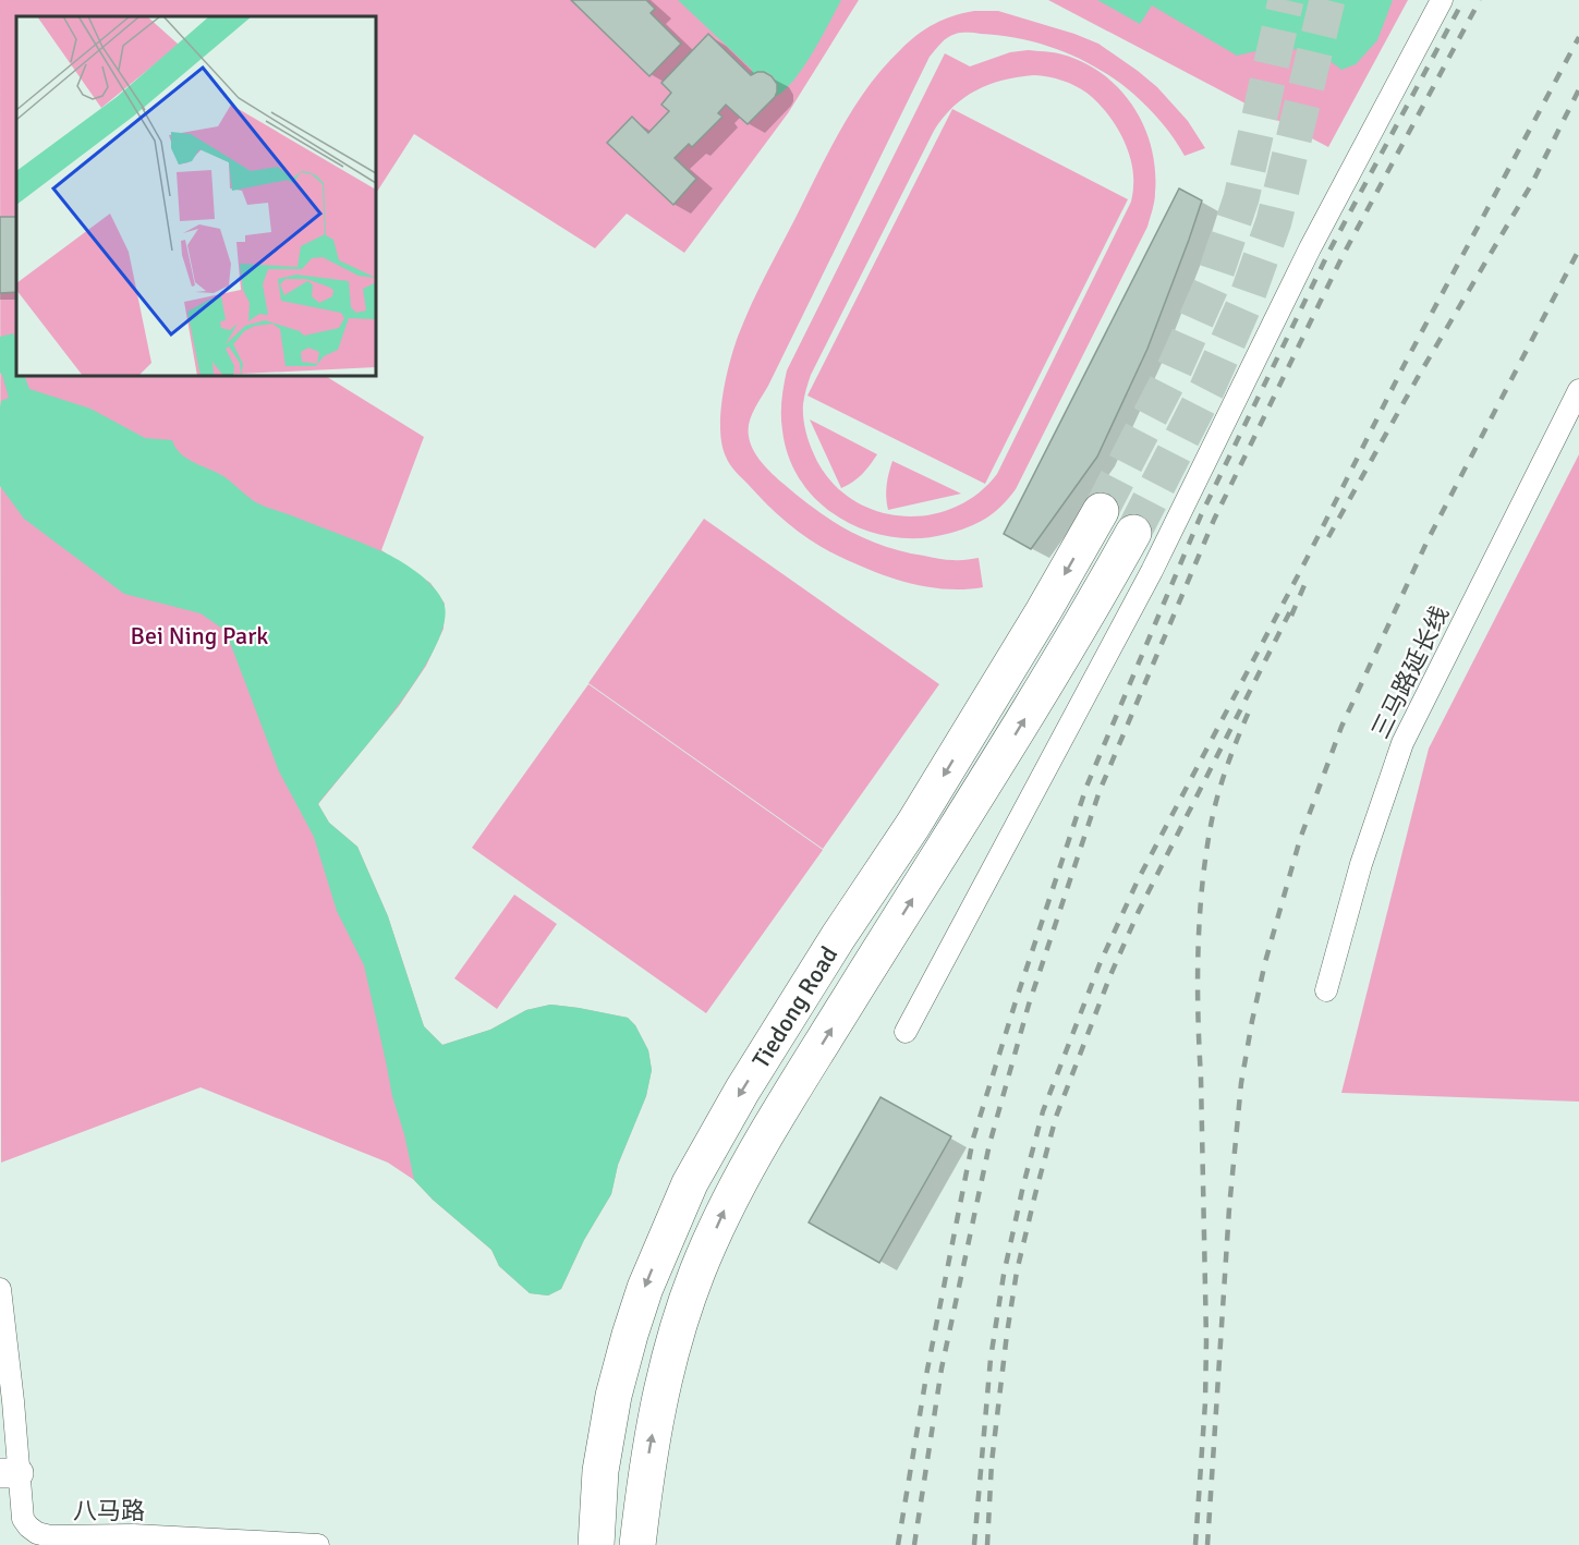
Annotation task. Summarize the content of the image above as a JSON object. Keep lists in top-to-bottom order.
{
  "streets": {
    "highway": ["Tiedong Road"],
    "street": ["三马路延长线", "八马路"]
  },
  "parks": ["Bei Ning Park"]
}
